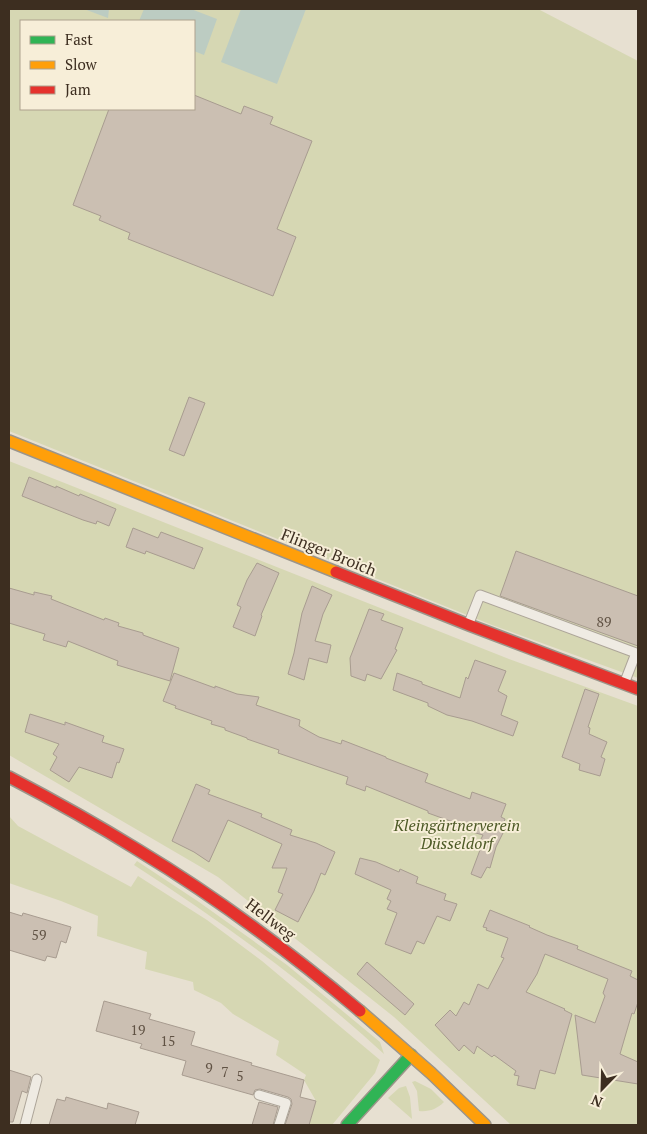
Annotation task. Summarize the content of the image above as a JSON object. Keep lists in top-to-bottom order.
{
  "streets": {
    "street": ["Flinger Broich", "Hellweg"]
  },
  "parks": ["Kleingärtnerverein Düsseldorf"],
  "house_numbers": [
    "89",
    "59",
    "19",
    "15",
    "9",
    "7",
    "5"
  ],
  "legend": ["Fast", "Slow", "Jam"],
  "north": "bottom left"
}
